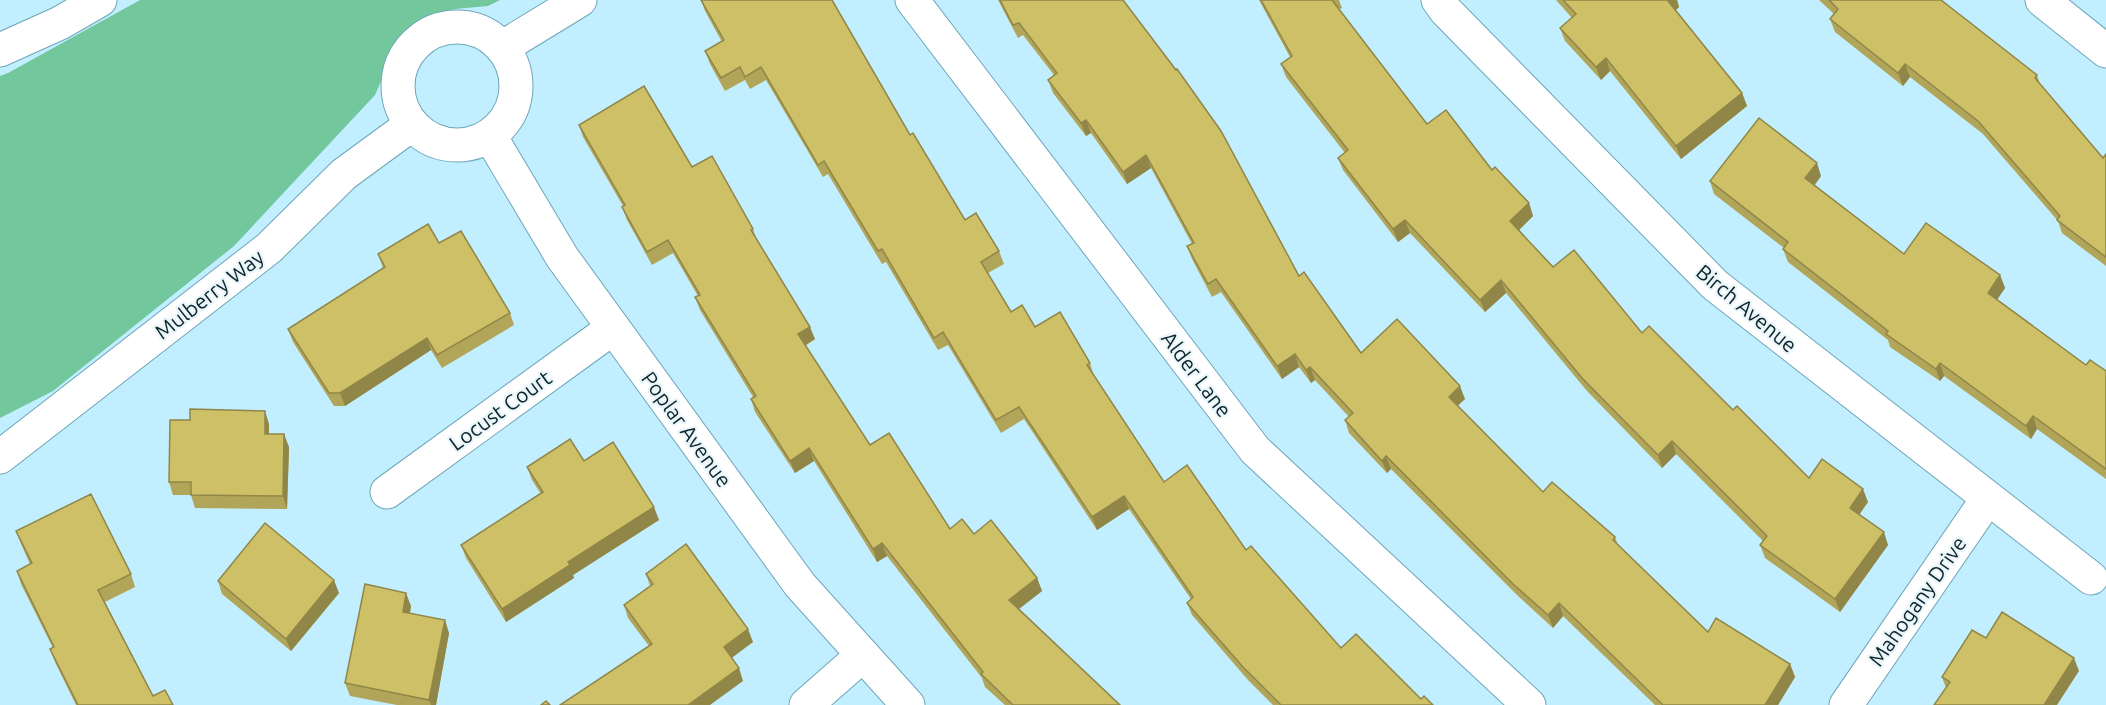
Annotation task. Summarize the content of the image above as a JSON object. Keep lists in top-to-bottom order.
{
  "streets": {
    "street": [
      "Mulberry Way",
      "Birch Avenue",
      "Alder Lane",
      "Locust Court",
      "Poplar Avenue",
      "Mahogany Drive"
    ]
  },
  "crossings": [
    ["Mulberry Way", "Poplar Avenue"],
    ["Birch Avenue", "Mahogany Drive"],
    ["Locust Court", "Poplar Avenue"]
  ]
}
